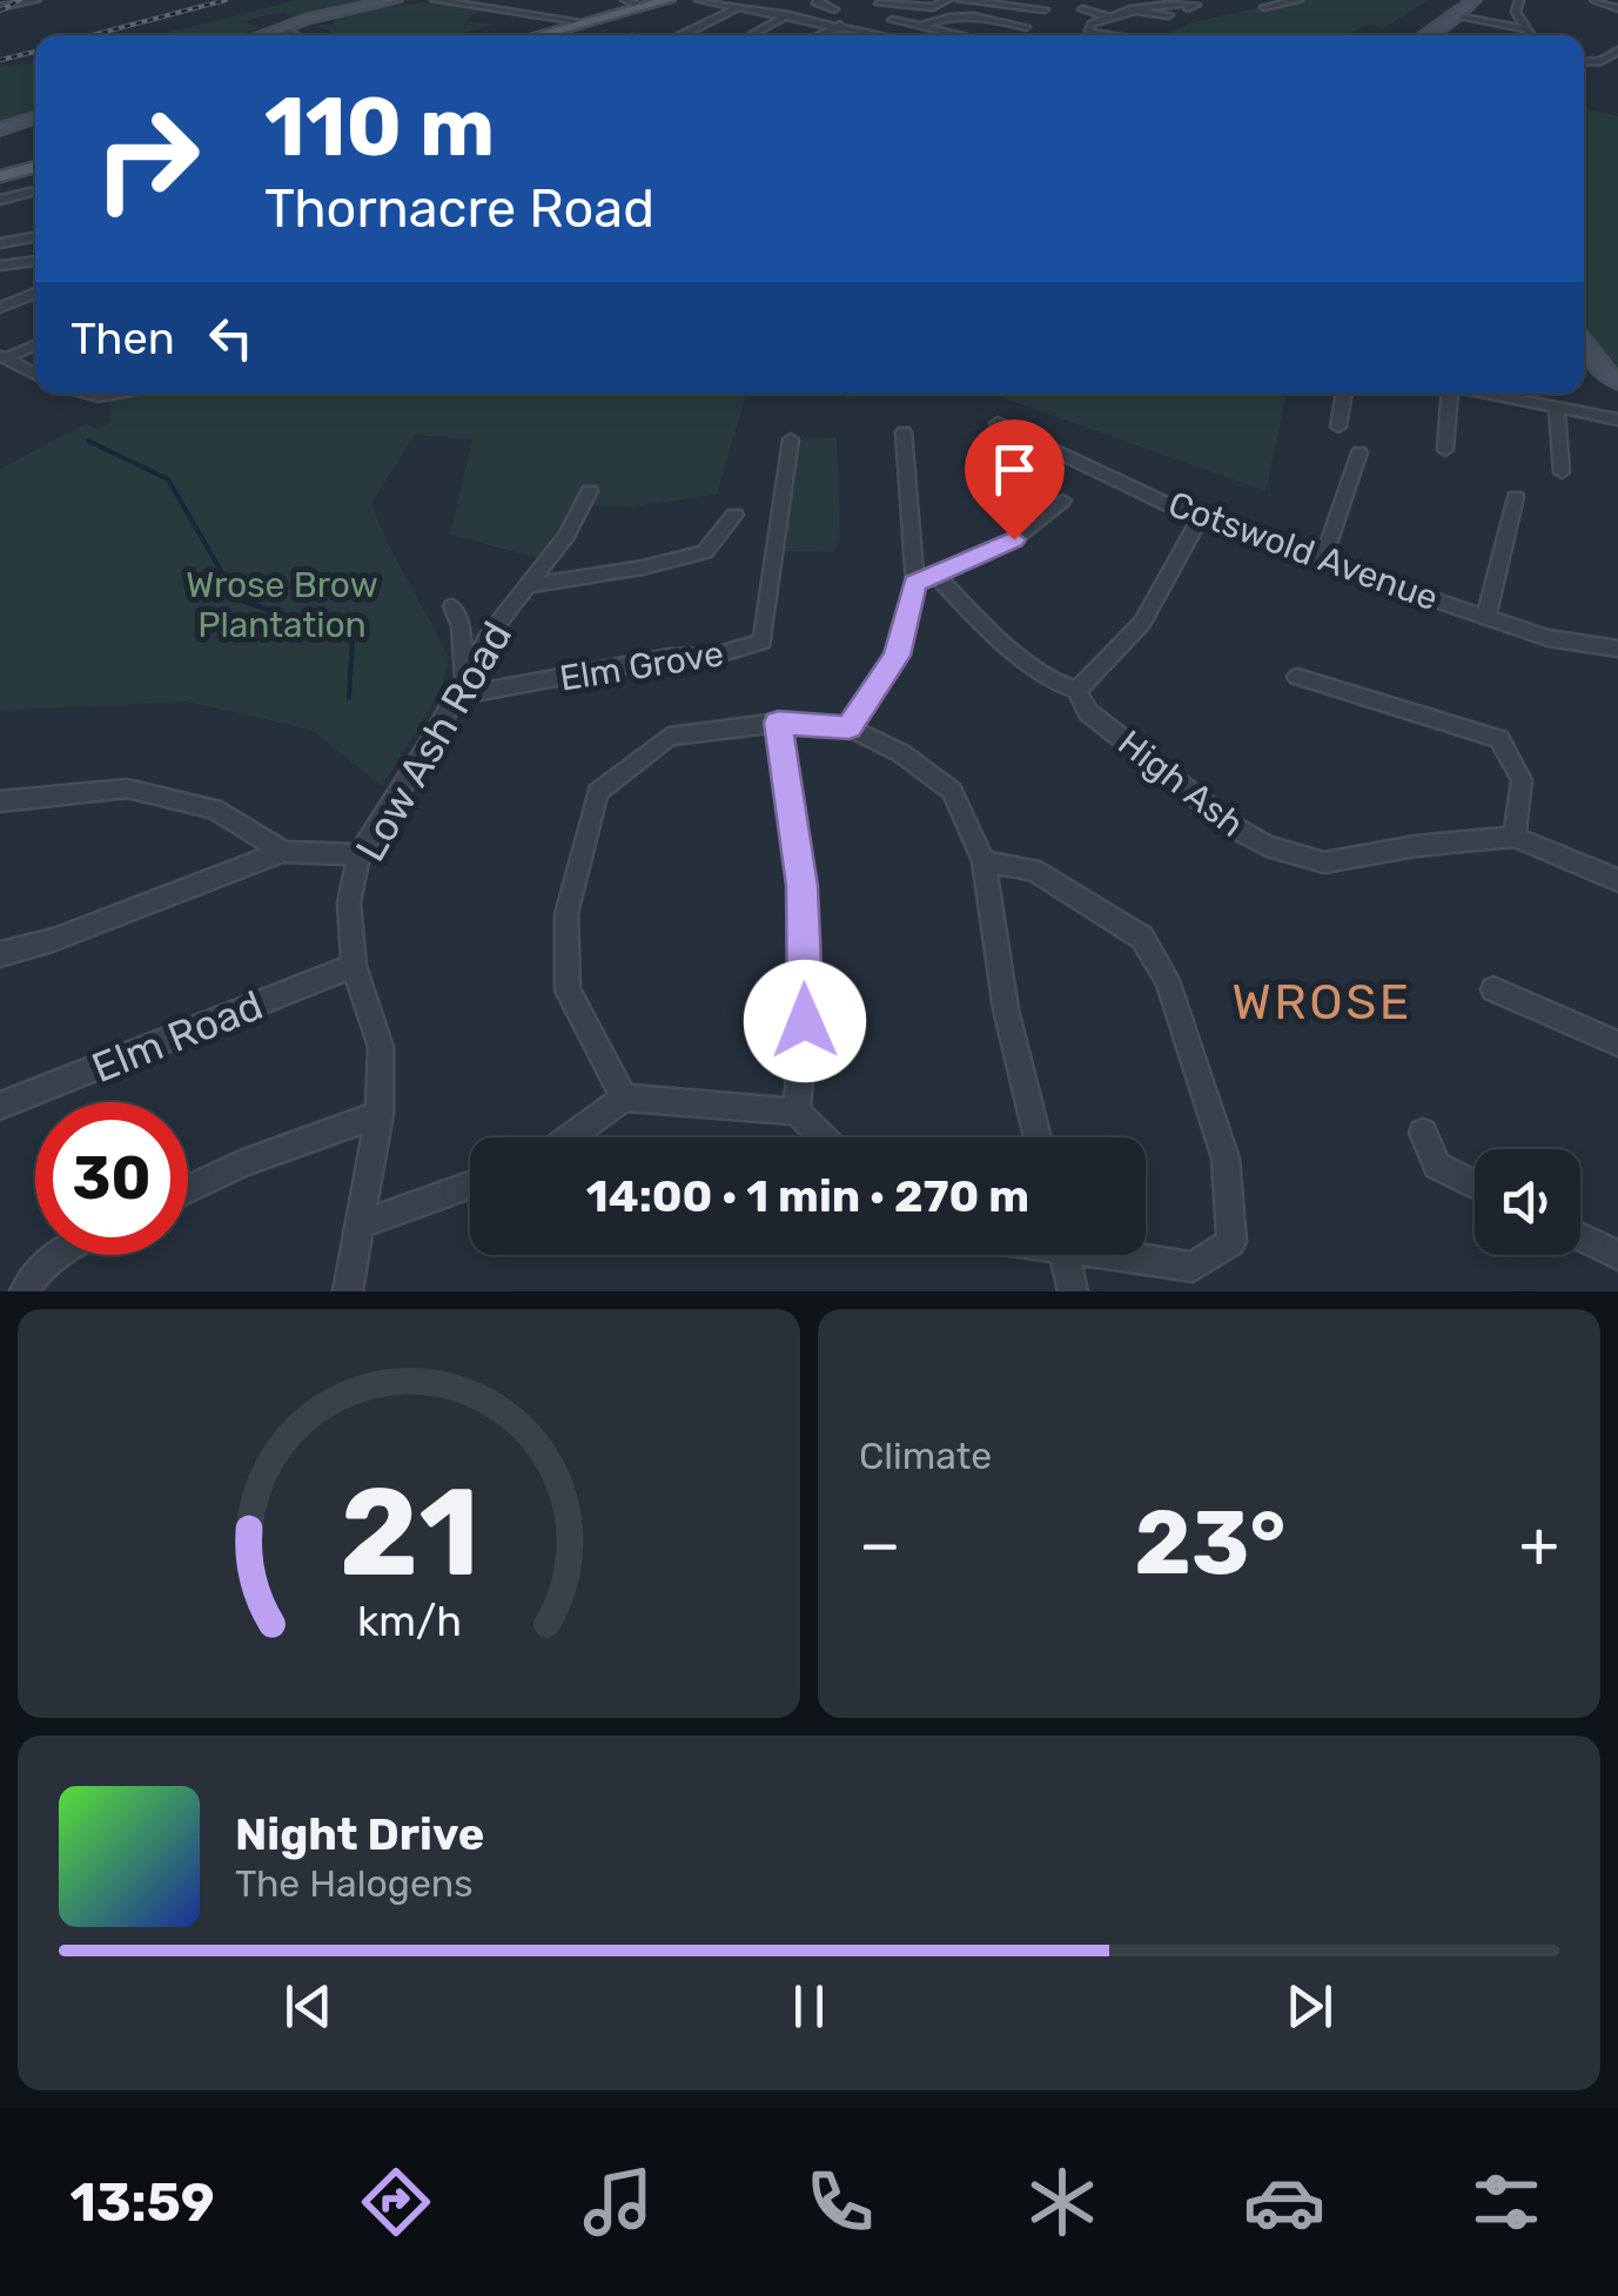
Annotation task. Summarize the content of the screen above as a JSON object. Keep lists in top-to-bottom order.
{
  "streets": {
    "street": [
      "Cotswold Avenue",
      "Elm Grove",
      "Low Ash Road",
      "High Ash",
      "Elm Road"
    ]
  },
  "crossings": [
    ["Elm Grove", "Low Ash Road"],
    ["Low Ash Road", "Elm Road"]
  ],
  "districts": ["WROSE"],
  "parks": ["Wrose Brow Plantation"],
  "page": {
    "turn": ["110 m", "Thornacre Road"],
    "then": "Then",
    "limit": "30",
    "trip": "14:00 · 1 min · 270 m",
    "tile": "Climate",
    "heat": ["−", "23°", "+"],
    "song": ["Night Drive", "The Halogens"],
    "tabs": "13:59",
    "gauge": ["21", "km/h"]
  }
}
